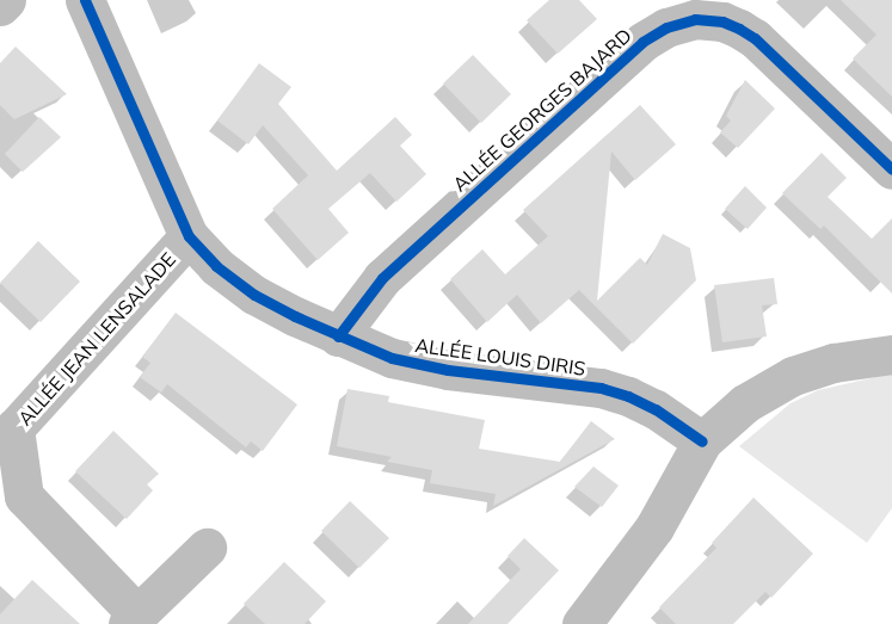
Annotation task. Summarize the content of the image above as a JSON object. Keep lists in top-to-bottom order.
{
  "streets": {
    "street": ["ALLÉE GEORGES BAJARD", "ALLÉE JEAN LENSALADE", "ALLÉE LOUIS DIRIS"]
  },
  "crossings": [
    ["ALLÉE GEORGES BAJARD", "ALLÉE LOUIS DIRIS"],
    ["ALLÉE JEAN LENSALADE", "ALLÉE LOUIS DIRIS"]
  ]
}
